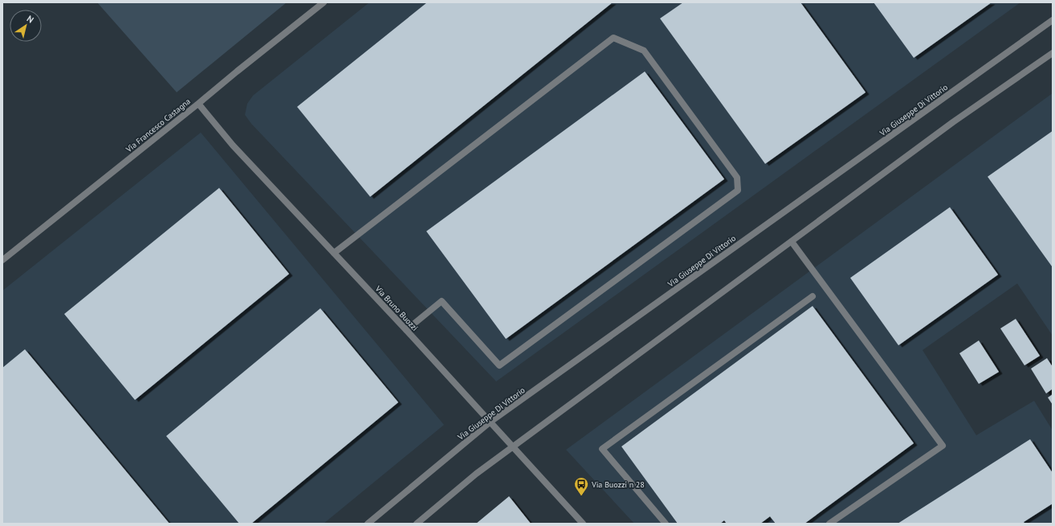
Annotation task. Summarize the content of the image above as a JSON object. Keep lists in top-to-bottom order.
{
  "streets": {
    "street": ["Via Giuseppe Di Vittorio", "Via Francesco Castagna", "Via Bruno Buozzi"]
  },
  "crossings": [
    ["Via Giuseppe Di Vittorio", "Via Bruno Buozzi"],
    ["Via Francesco Castagna", "Via Bruno Buozzi"]
  ],
  "places": {
    "bus stop": ["Via Buozzi n 28"]
  },
  "north": "top right"
}
